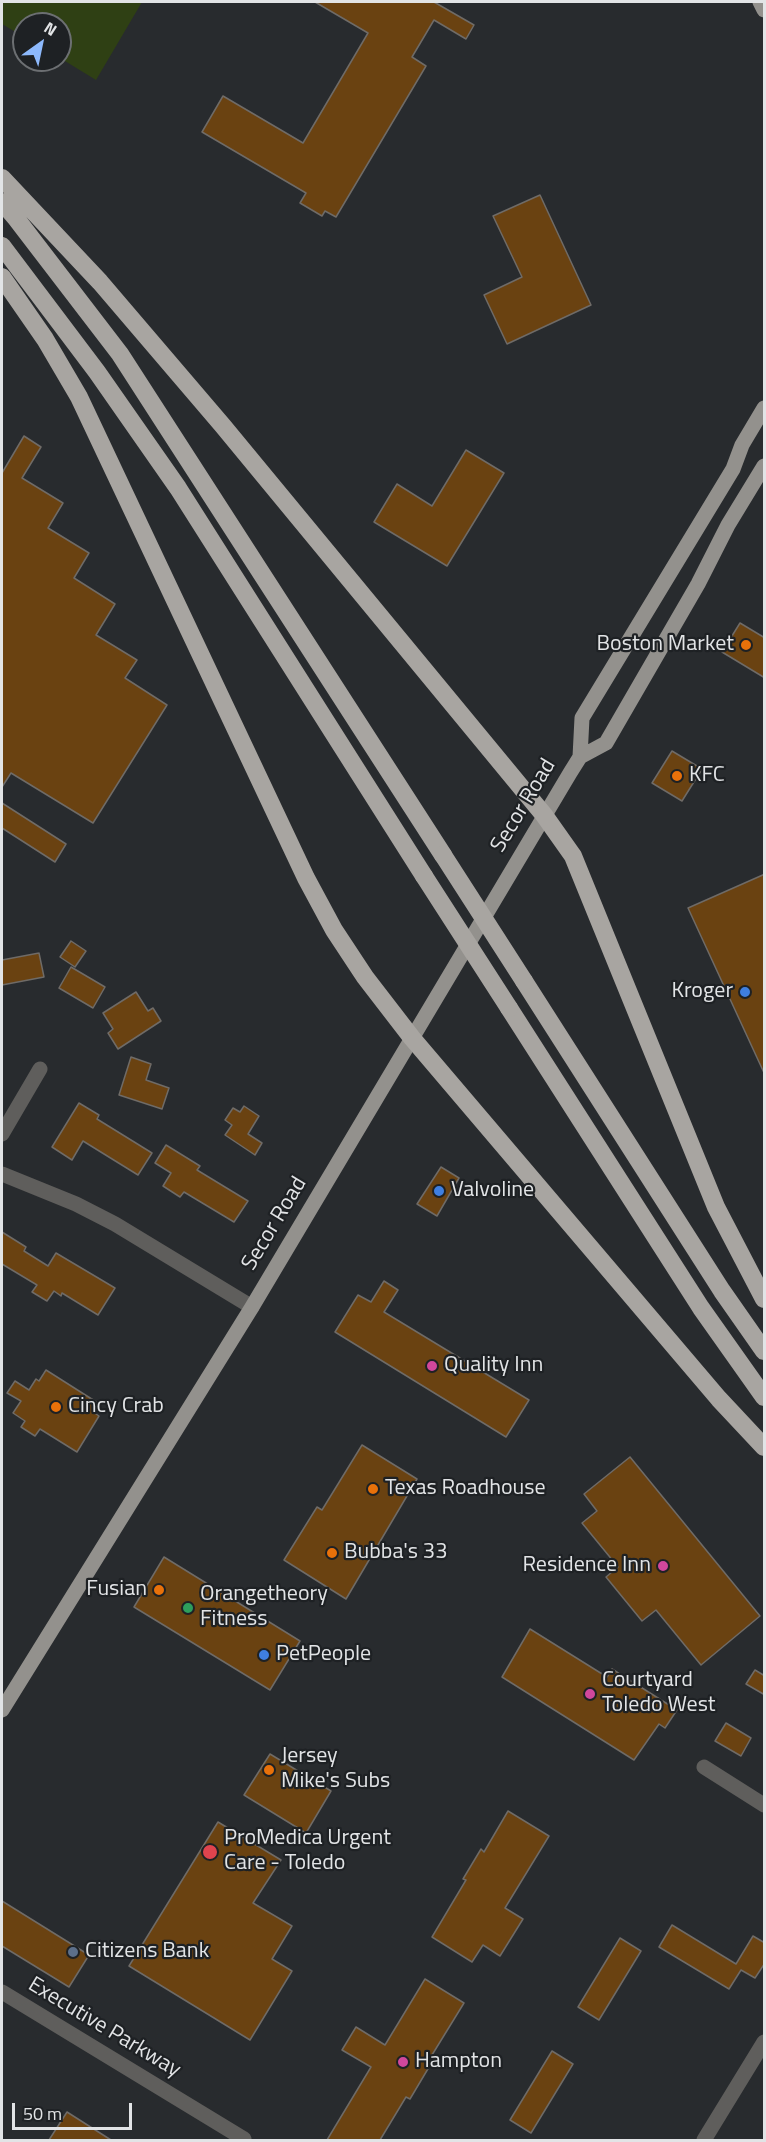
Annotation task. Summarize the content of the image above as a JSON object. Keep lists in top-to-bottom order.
{
  "streets": {
    "main road": ["Secor Road"],
    "street": ["Executive Parkway"]
  },
  "places": [
    "Boston Market",
    "KFC",
    "Kroger",
    "Valvoline",
    "Quality Inn",
    "Cincy Crab",
    "Texas Roadhouse",
    "Bubba's 33",
    "Residence Inn",
    "Fusian",
    "Orangetheory Fitness",
    "PetPeople",
    "Courtyard Toledo West",
    "Jersey Mike's Subs",
    "ProMedica Urgent Care - Toledo",
    "Citizens Bank",
    "Hampton"
  ],
  "scale_bar": "50 m",
  "north": "top right"
}
